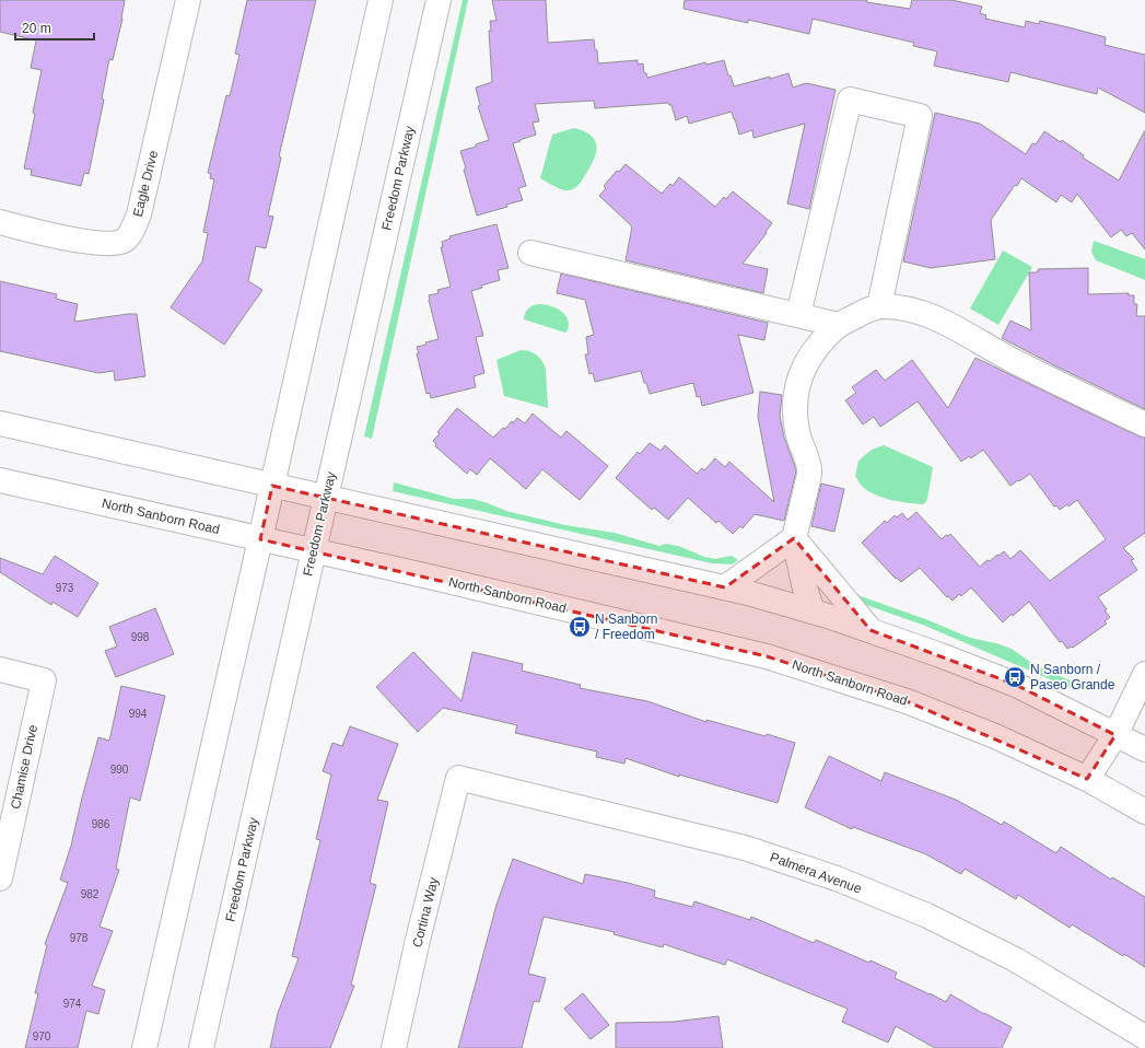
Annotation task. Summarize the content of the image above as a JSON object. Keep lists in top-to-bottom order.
{
  "streets": {
    "main road": [
      "Freedom Parkway",
      "Eagle Drive",
      "North Sanborn Road",
      "Chamise Drive",
      "Palmera Avenue",
      "Cortina Way"
    ]
  },
  "crossings": [
    ["Freedom Parkway", "North Sanborn Road"],
    ["Palmera Avenue", "Cortina Way"]
  ],
  "places": {
    "bus stop": ["N Sanborn / Freedom", "N Sanborn / Paseo Grande"]
  },
  "house_numbers": [
    "973",
    "998",
    "994",
    "990",
    "986",
    "982",
    "978",
    "974",
    "970"
  ],
  "scale_bar": "20 m"
}
